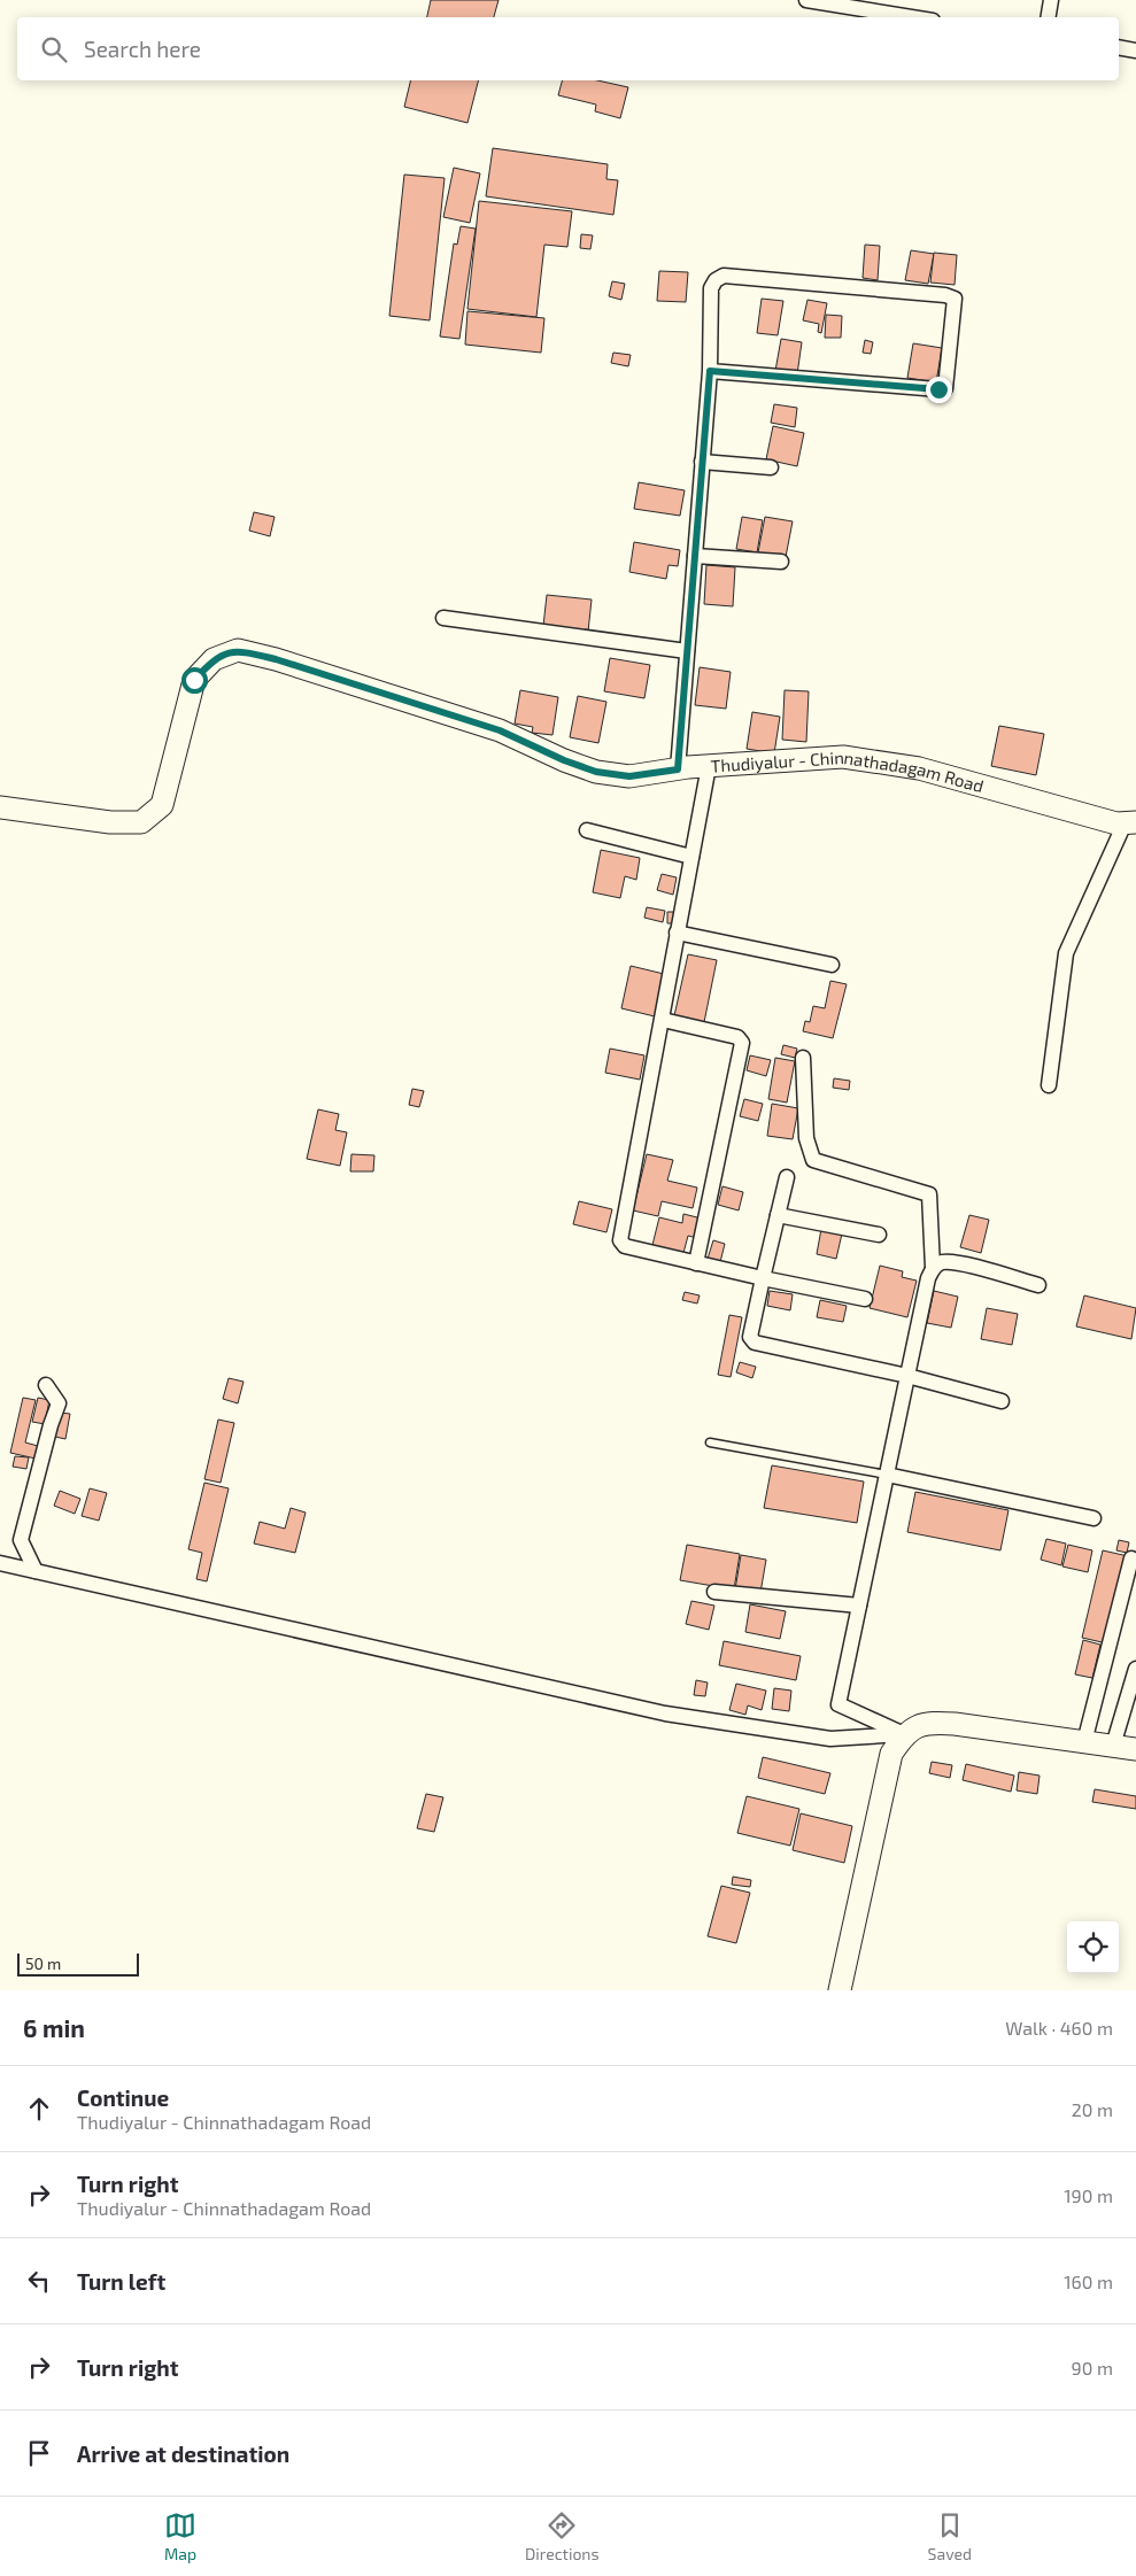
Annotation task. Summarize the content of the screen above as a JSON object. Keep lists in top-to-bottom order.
{
  "streets": {
    "main road": ["Thudiyalur - Chinnathadagam Road"]
  },
  "scale_bar": "50 m",
  "page": {
    "search": "Search here",
    "scale": "50 m",
    "heading": ["6 min", "Walk · 460 m"],
    "list": [
      ["Continue", "Thudiyalur - Chinnathadagam Road", "20 m"],
      ["Turn right", "Thudiyalur - Chinnathadagam Road", "190 m"],
      ["Turn left", "160 m"],
      ["Turn right", "90 m"],
      "Arrive at destination"
    ],
    "nav": ["Map", "Directions", "Saved"]
  }
}
